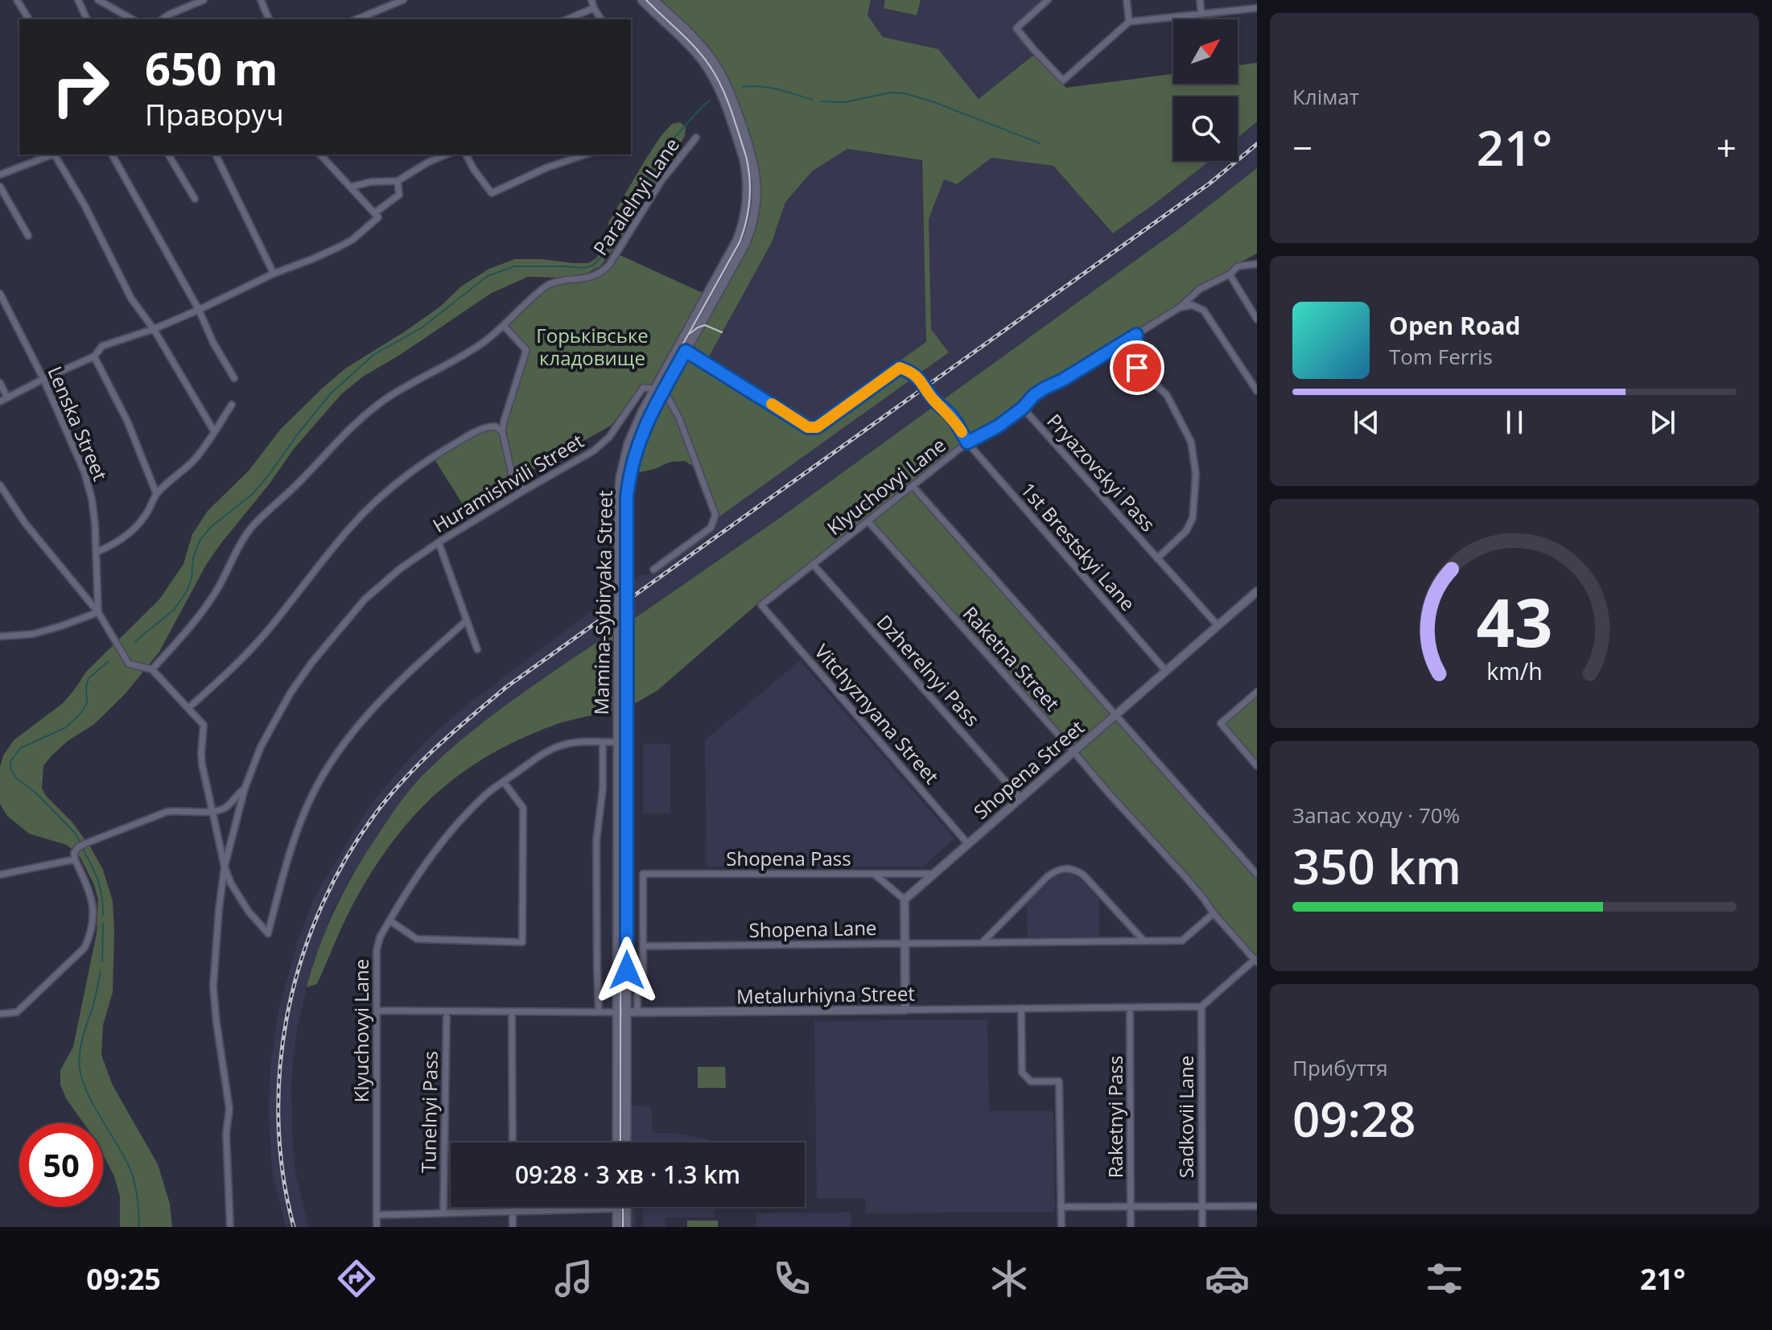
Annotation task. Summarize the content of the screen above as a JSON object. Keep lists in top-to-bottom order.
{
  "streets": {
    "main road": ["Mamina-Sybiryaka Street"],
    "street": [
      "Paralelnyi Lane",
      "Lenska Street",
      "Pryazovskyi Pass",
      "Huramishvili Street",
      "Klyuchovyi Lane",
      "1st Brestskyi Lane",
      "Raketna Street",
      "Dzherelnyi Pass",
      "Vitchyznyana Street",
      "Shopena Street",
      "Shopena Pass",
      "Shopena Lane",
      "Metalurhiyna Street",
      "Tunelnyi Pass",
      "Raketnyi Pass",
      "Sadkovii Lane"
    ]
  },
  "crossings": [
    ["Pryazovskyi Pass", "Klyuchovyi Lane"],
    ["Pryazovskyi Pass", "Shopena Street"],
    ["Huramishvili Street", "Mamina-Sybiryaka Street"],
    ["Klyuchovyi Lane", "1st Brestskyi Lane"],
    ["Klyuchovyi Lane", "Mamina-Sybiryaka Street"],
    ["Klyuchovyi Lane", "Raketna Street"],
    ["Klyuchovyi Lane", "Dzherelnyi Pass"],
    ["Klyuchovyi Lane", "Vitchyznyana Street"],
    ["Klyuchovyi Lane", "Metalurhiyna Street"],
    ["1st Brestskyi Lane", "Mamina-Sybiryaka Street"],
    ["1st Brestskyi Lane", "Shopena Street"],
    ["Mamina-Sybiryaka Street", "Metalurhiyna Street"],
    ["Raketna Street", "Shopena Street"],
    ["Raketna Street", "Shopena Lane"],
    ["Dzherelnyi Pass", "Shopena Street"],
    ["Vitchyznyana Street", "Shopena Street"],
    ["Shopena Street", "Shopena Pass"],
    ["Shopena Pass", "Shopena Lane"],
    ["Metalurhiyna Street", "Tunelnyi Pass"],
    ["Metalurhiyna Street", "Raketnyi Pass"],
    ["Metalurhiyna Street", "Sadkovii Lane"]
  ],
  "parks": ["Горьківське кладовище"],
  "north": "top right",
  "page": {
    "tile": [
      "Клімат",
      ["Запас ходу · 70%", "350 km"],
      ["Прибуття", "09:28"]
    ],
    "turn": ["650 m", "Праворуч"],
    "heat": ["−", "21°", "+"],
    "song": ["Open Road", "Tom Ferris"],
    "limit": "50",
    "trip": "09:28 · 3 хв · 1.3 km",
    "tabs": ["09:25", "21°"],
    "gauge": ["43", "km/h"]
  }
}
